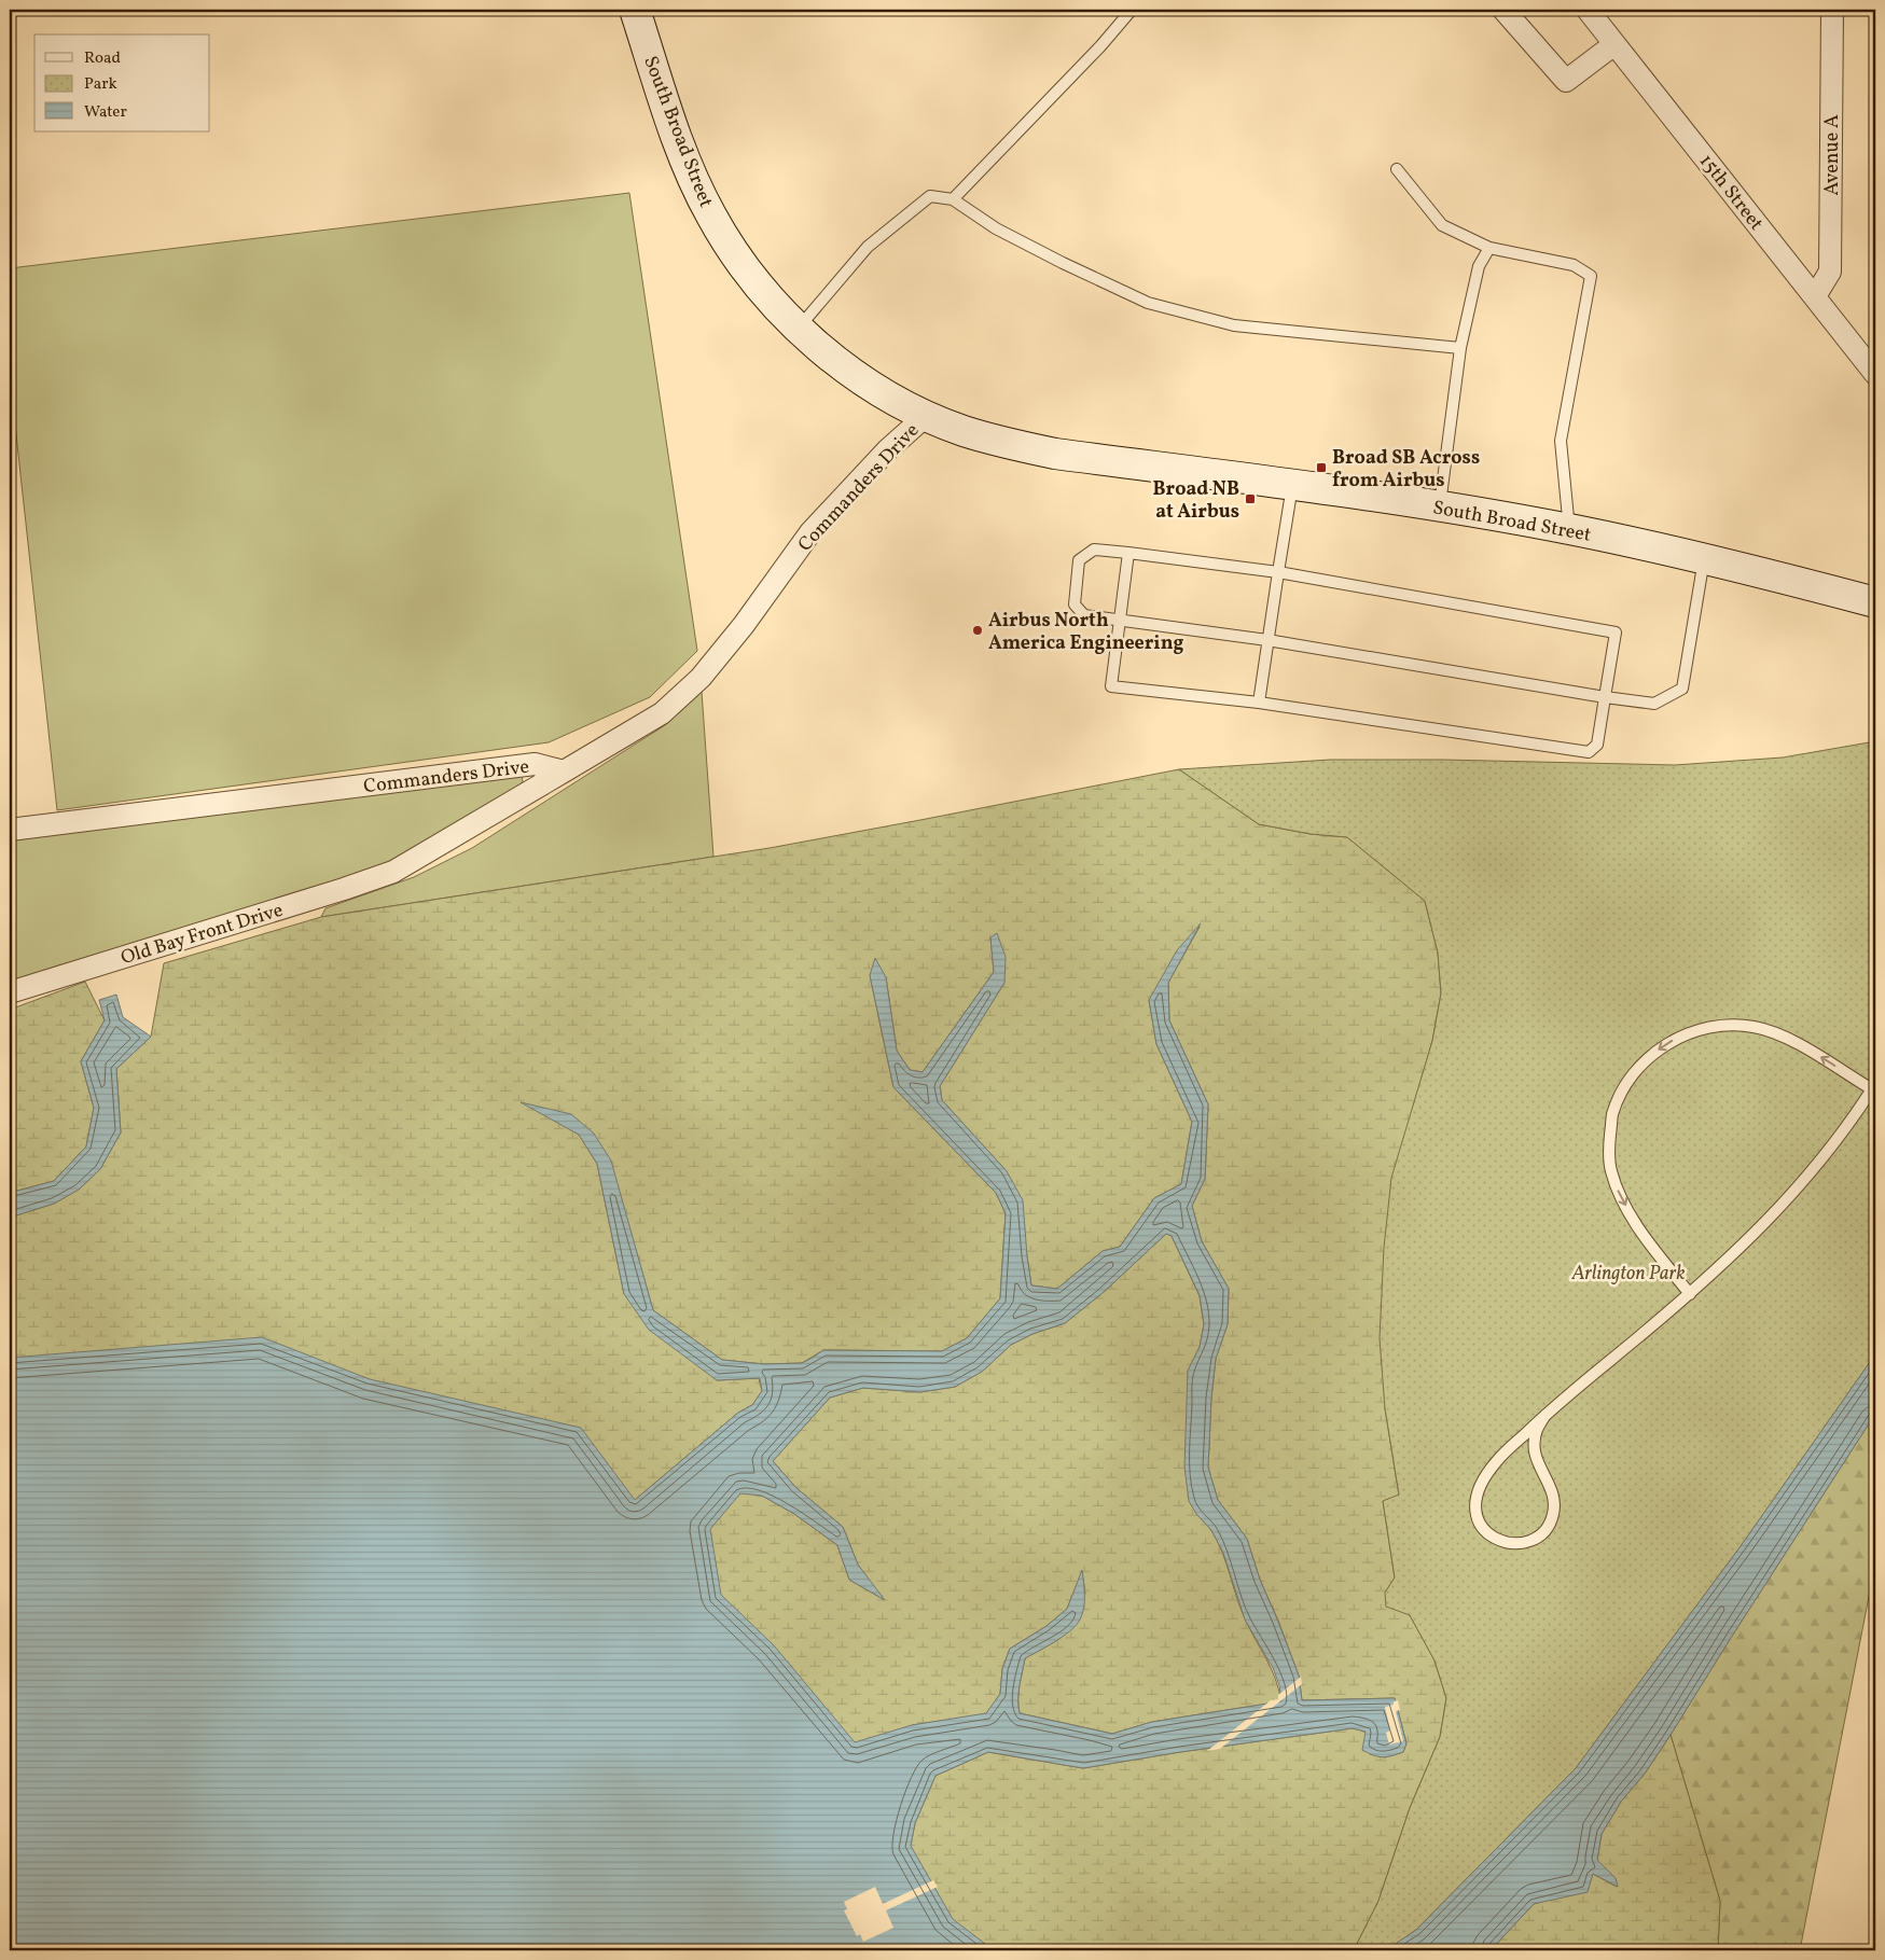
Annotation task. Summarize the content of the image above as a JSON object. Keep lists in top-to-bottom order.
{
  "streets": {
    "street": [
      "South Broad Street",
      "Avenue A",
      "15th Street",
      "Commanders Drive",
      "Old Bay Front Drive"
    ]
  },
  "crossings": [
    ["South Broad Street", "Commanders Drive"],
    ["Avenue A", "15th Street"],
    ["Commanders Drive", "Old Bay Front Drive"]
  ],
  "parks": ["Arlington Park"],
  "places": {
    "transit": ["Broad SB Across from Airbus", "Broad NB at Airbus"],
    "other": ["Airbus North America Engineering"]
  },
  "legend": ["Road", "Park", "Water"]
}
